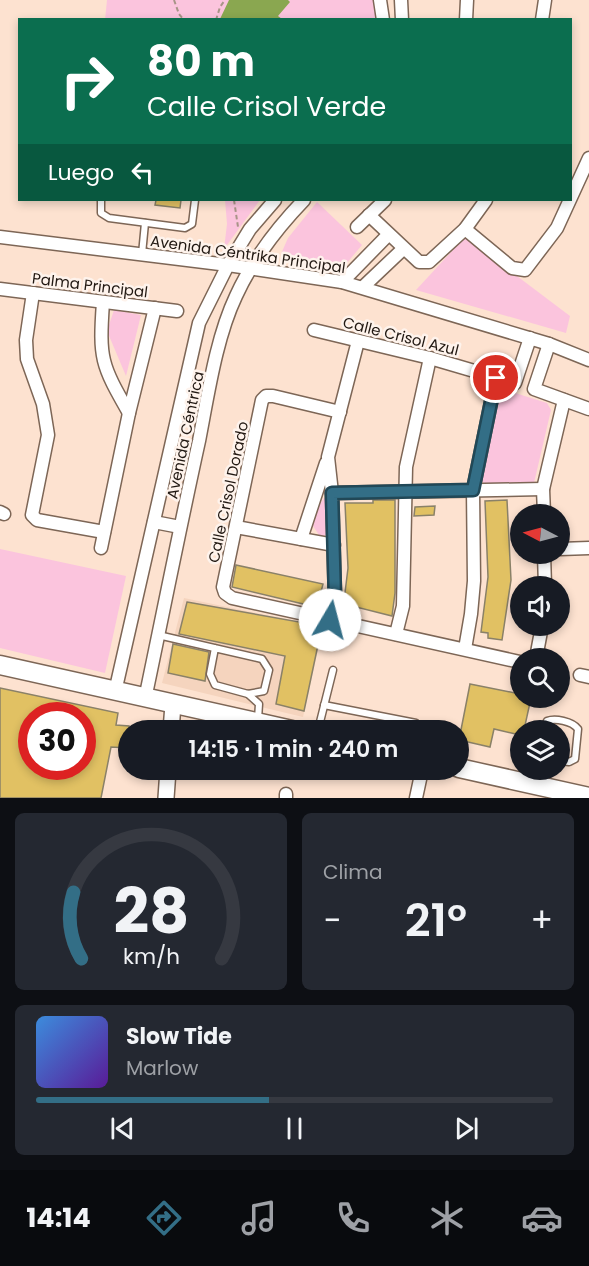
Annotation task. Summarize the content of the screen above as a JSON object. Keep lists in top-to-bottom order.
{
  "streets": {
    "street": [
      "Avenida Céntrika Principal",
      "Palma Principal",
      "Calle Crisol Azul",
      "Avenida Céntrica",
      "Calle Crisol Dorado"
    ]
  },
  "crossings": [
    ["Avenida Céntrika Principal", "Calle Crisol Azul"],
    ["Avenida Céntrika Principal", "Avenida Céntrica"]
  ],
  "north": "left",
  "page": {
    "turn": ["80 m", "Calle Crisol Verde"],
    "then": "Luego",
    "limit": "30",
    "trip": "14:15 · 1 min · 240 m",
    "tile": "Clima",
    "heat": ["−", "21°", "+"],
    "song": ["Slow Tide", "Marlow"],
    "tabs": "14:14",
    "gauge": ["28", "km/h"]
  }
}
